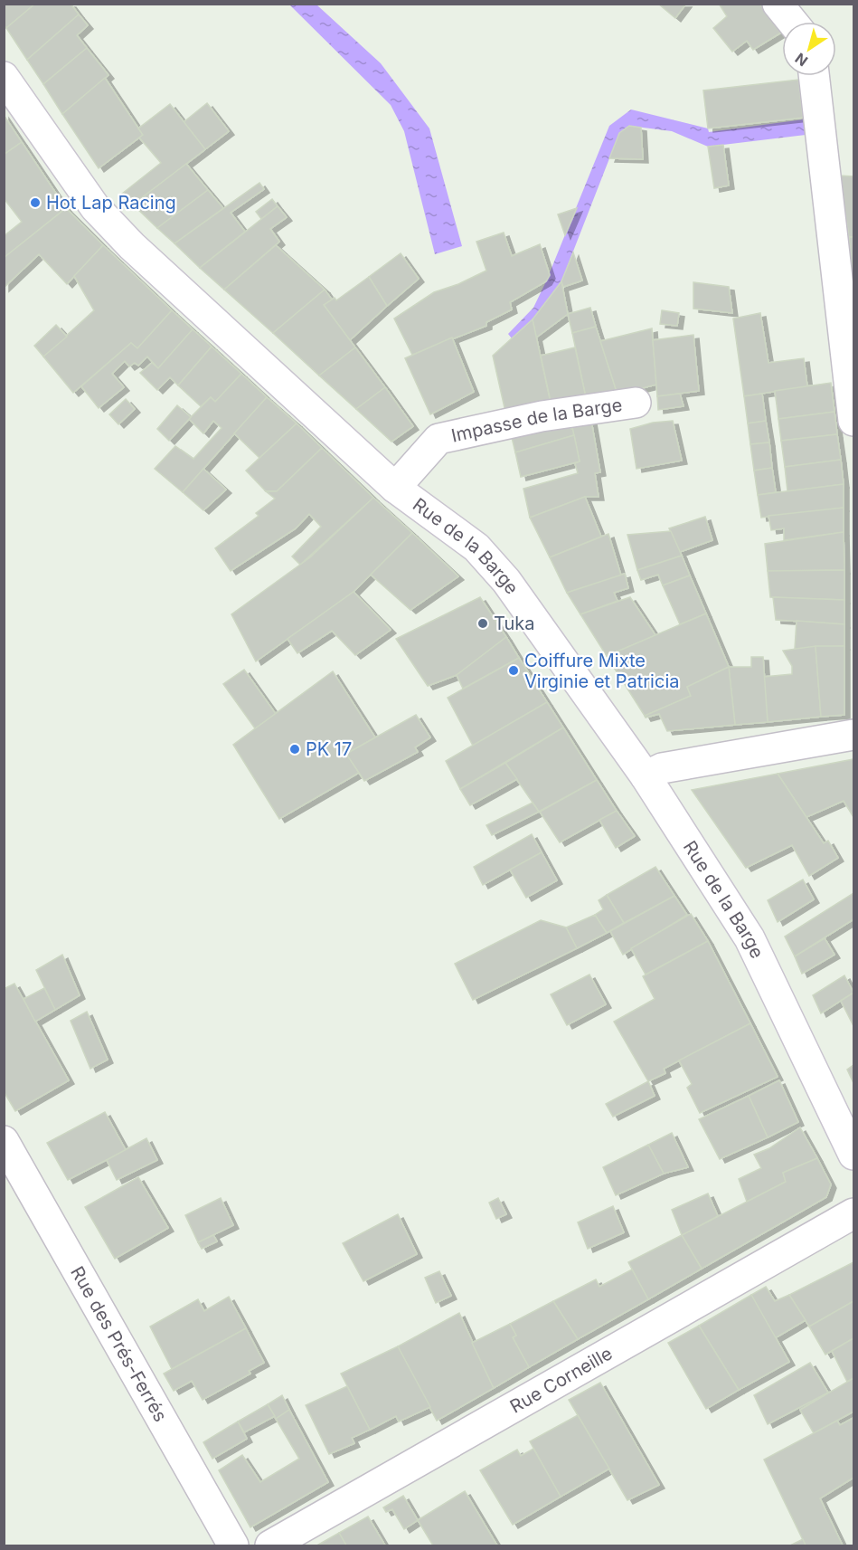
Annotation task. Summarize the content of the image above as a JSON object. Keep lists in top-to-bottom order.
{
  "streets": {
    "street": [
      "Impasse de la Barge",
      "Rue de la Barge",
      "Rue des Prés-Ferrés",
      "Rue Corneille"
    ]
  },
  "crossings": [
    ["Impasse de la Barge", "Rue de la Barge"]
  ],
  "places": [
    "Hot Lap Racing",
    "Tuka",
    "Coiffure Mixte Virginie et Patricia",
    "PK 17"
  ],
  "north": "bottom left"
}
